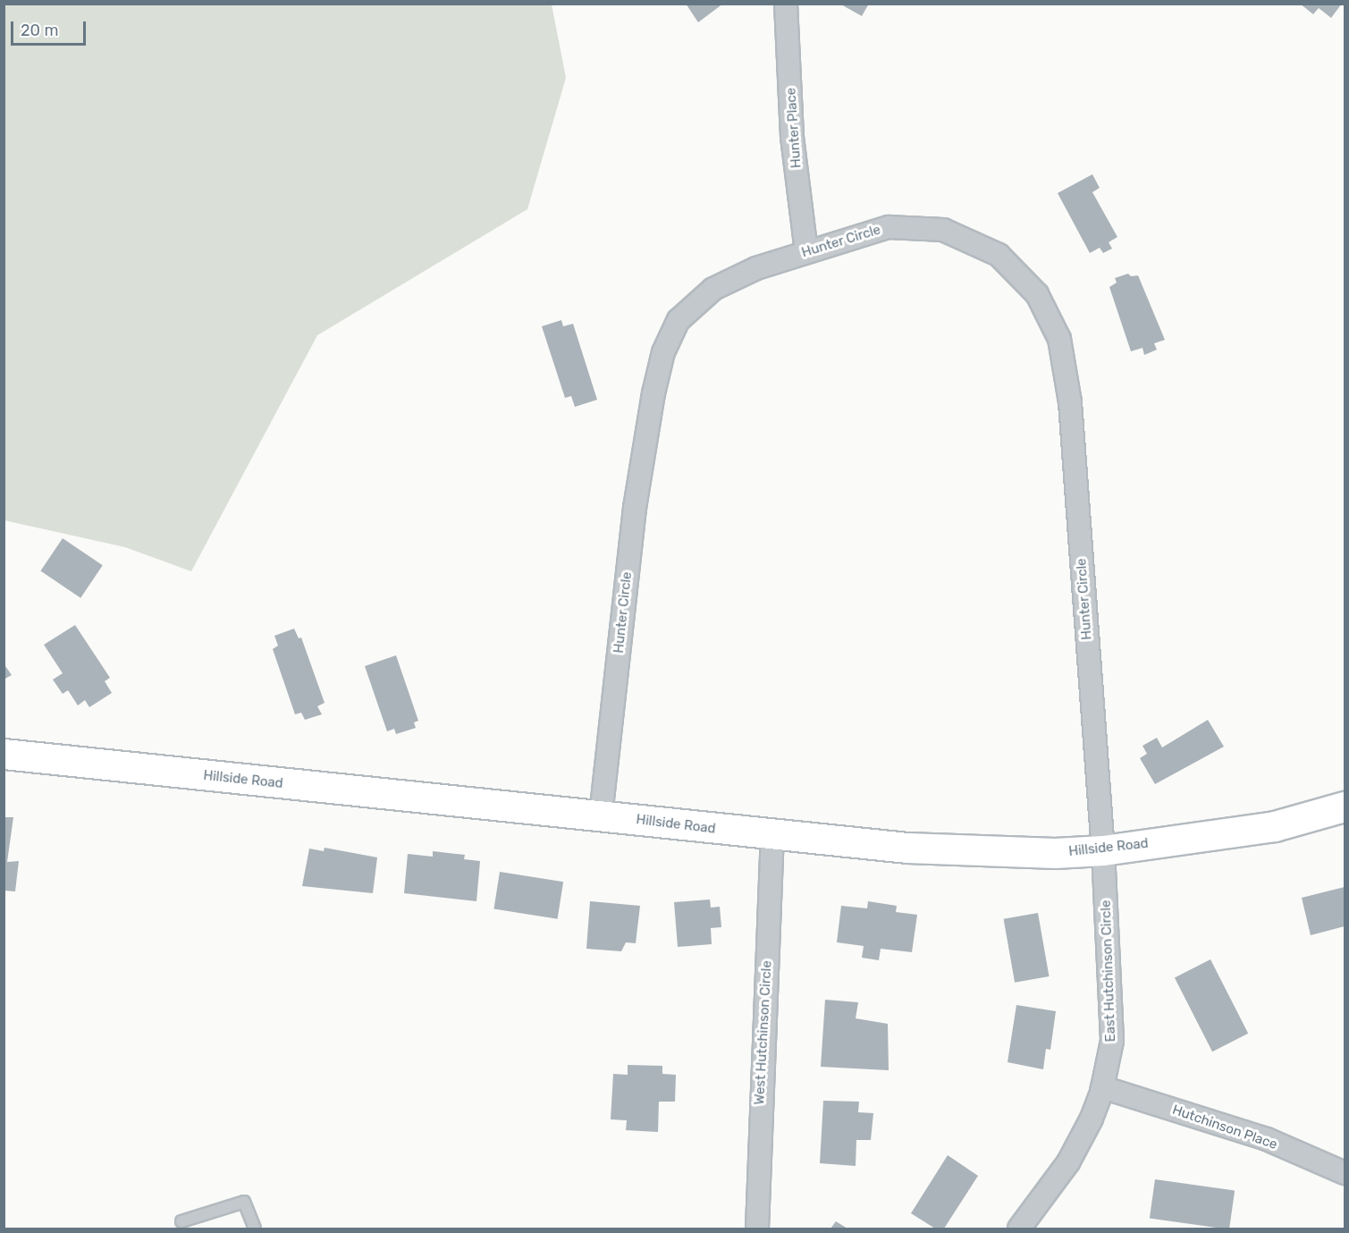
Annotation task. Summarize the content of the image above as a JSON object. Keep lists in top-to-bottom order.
{
  "streets": {
    "street": [
      "Hunter Place",
      "Hunter Circle",
      "Hillside Road",
      "East Hutchinson Circle",
      "West Hutchinson Circle",
      "Hutchinson Place"
    ]
  },
  "crossings": [
    ["Hunter Place", "Hunter Circle"],
    ["Hunter Circle", "Hillside Road"],
    ["Hunter Circle", "East Hutchinson Circle"],
    ["Hillside Road", "East Hutchinson Circle"],
    ["Hillside Road", "West Hutchinson Circle"],
    ["East Hutchinson Circle", "Hutchinson Place"]
  ],
  "scale_bar": "20 m"
}
